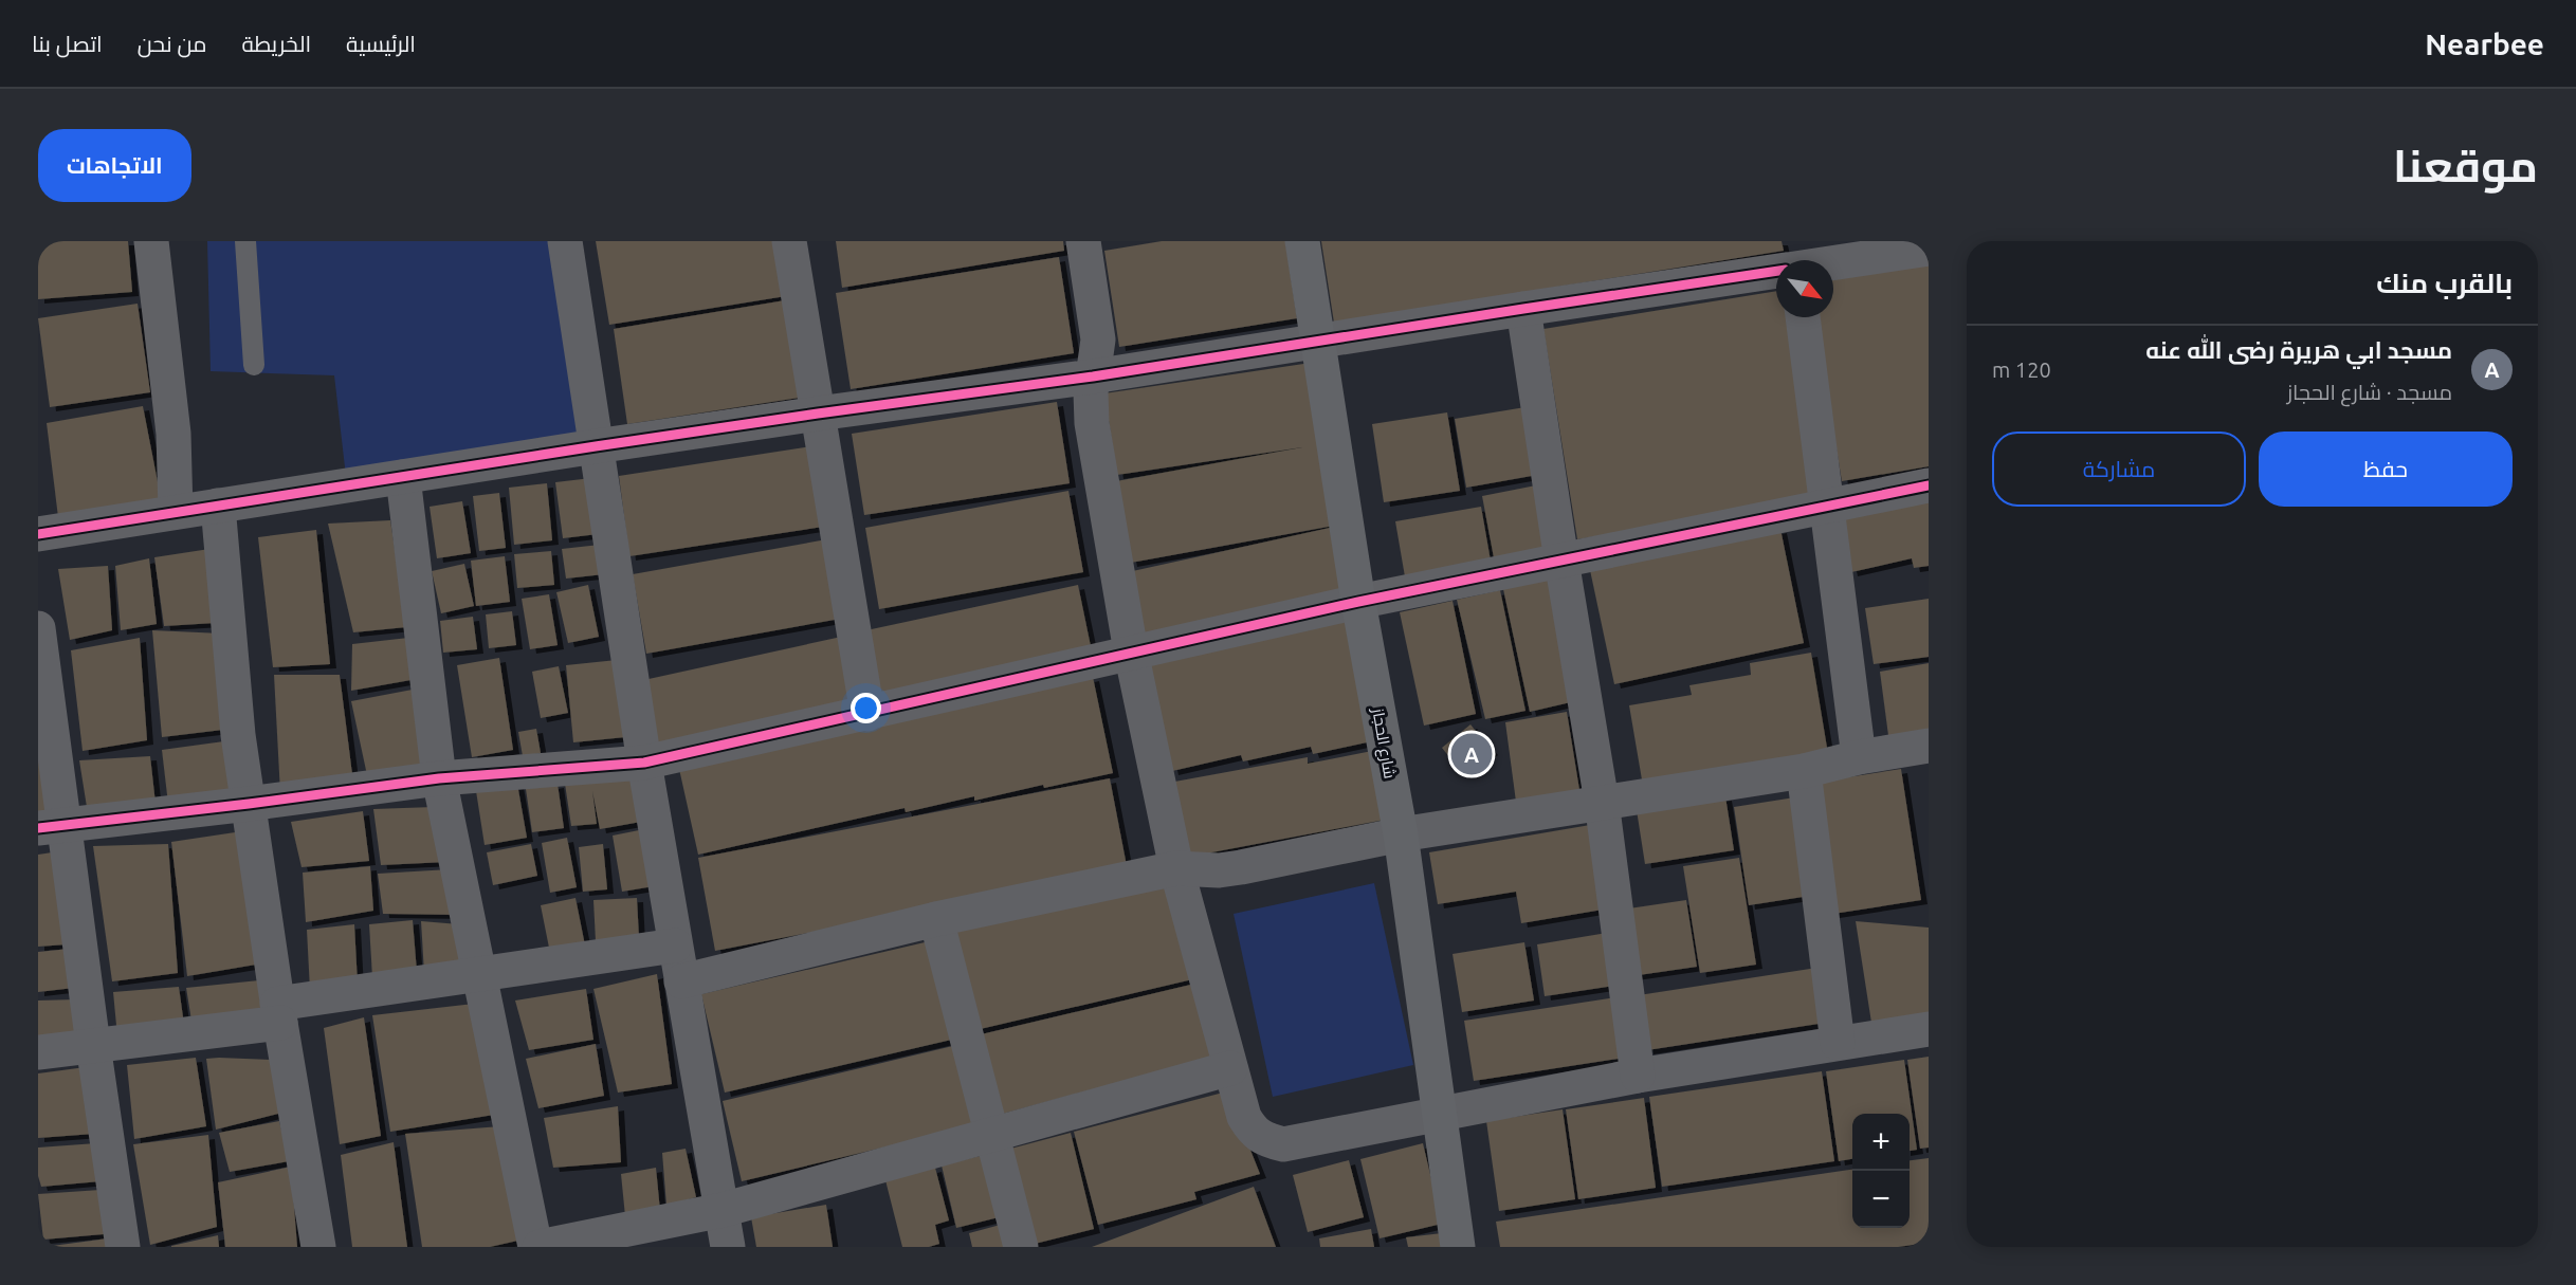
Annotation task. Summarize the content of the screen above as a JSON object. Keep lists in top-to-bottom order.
{
  "streets": {
    "main road": ["شارع الحجاز"]
  },
  "north": "bottom right",
  "page": {
    "header": "Nearbee",
    "nav": [
      "الرئيسية",
      "الخريطة",
      "من نحن",
      "اتصل بنا"
    ],
    "title": "موقعنا",
    "buttons": [
      "الاتجاهات",
      ["حفظ", "مشاركة"]
    ],
    "heading": "بالقرب منك",
    "list": [
      {
        "mark": "A",
        "name": "مسجد ابي هريرة رضى الله عنه",
        "note": "مسجد · شارع الحجاز",
        "value": "120 m"
      }
    ],
    "pins": "A",
    "map_buttons": ["+", "−"]
  }
}
